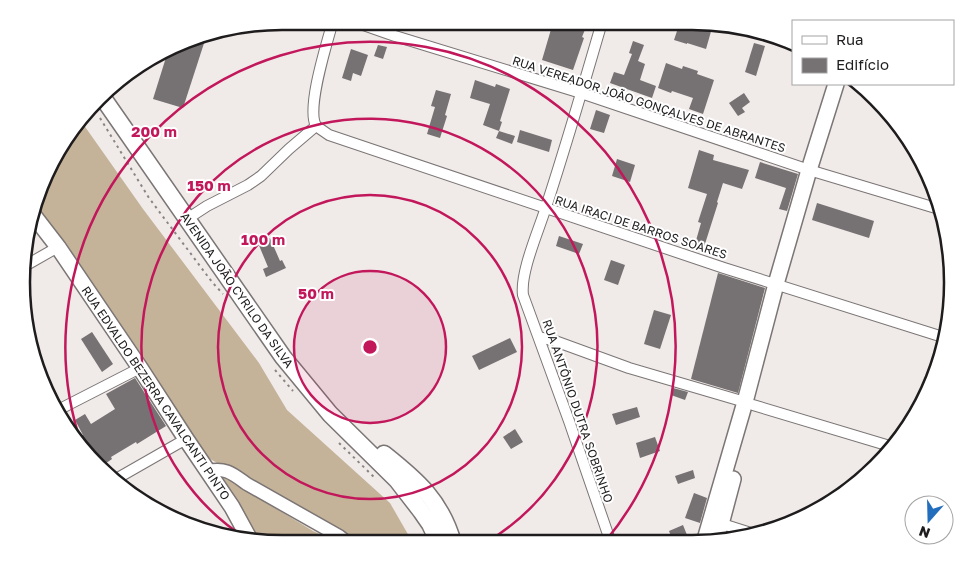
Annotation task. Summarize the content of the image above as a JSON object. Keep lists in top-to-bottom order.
{
  "streets": {
    "main road": ["AVENIDA JOÃO CYRILO DA SILVA", "RUA EDVALDO BEZERRA CAVALCANTI PINTO"],
    "street": ["RUA VEREADOR JOÃO GONÇALVES DE ABRANTES", "RUA IRACI DE BARROS SOARES", "RUA ANTÔNIO DUTRA SOBRINHO"]
  },
  "crossings": [
    ["RUA IRACI DE BARROS SOARES", "RUA ANTÔNIO DUTRA SOBRINHO"]
  ],
  "legend": ["Rua", "Edifício"],
  "north": "bottom",
  "rings": [
    "200 m",
    "150 m",
    "100 m",
    "50 m"
  ]
}
